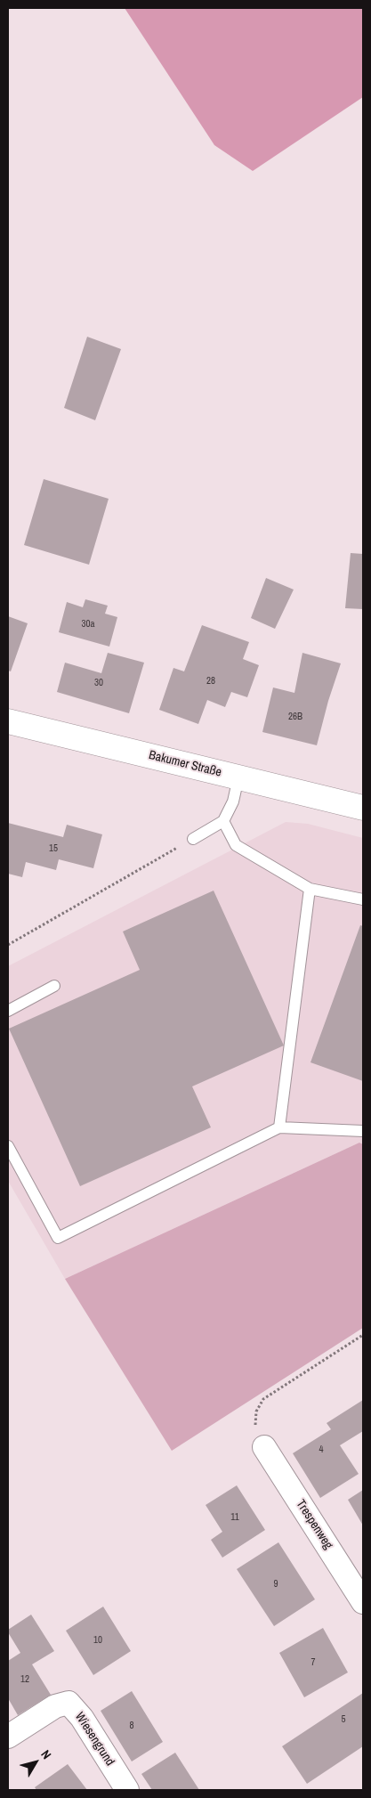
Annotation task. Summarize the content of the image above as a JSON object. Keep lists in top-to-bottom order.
{
  "streets": {
    "street": ["Bakumer Straße", "Trespenweg", "Wiesengrund"]
  },
  "house_numbers": [
    "30a",
    "28",
    "30",
    "26B",
    "15",
    "4",
    "11",
    "9",
    "10",
    "7",
    "12",
    "5",
    "8"
  ],
  "north": "top right"
}
